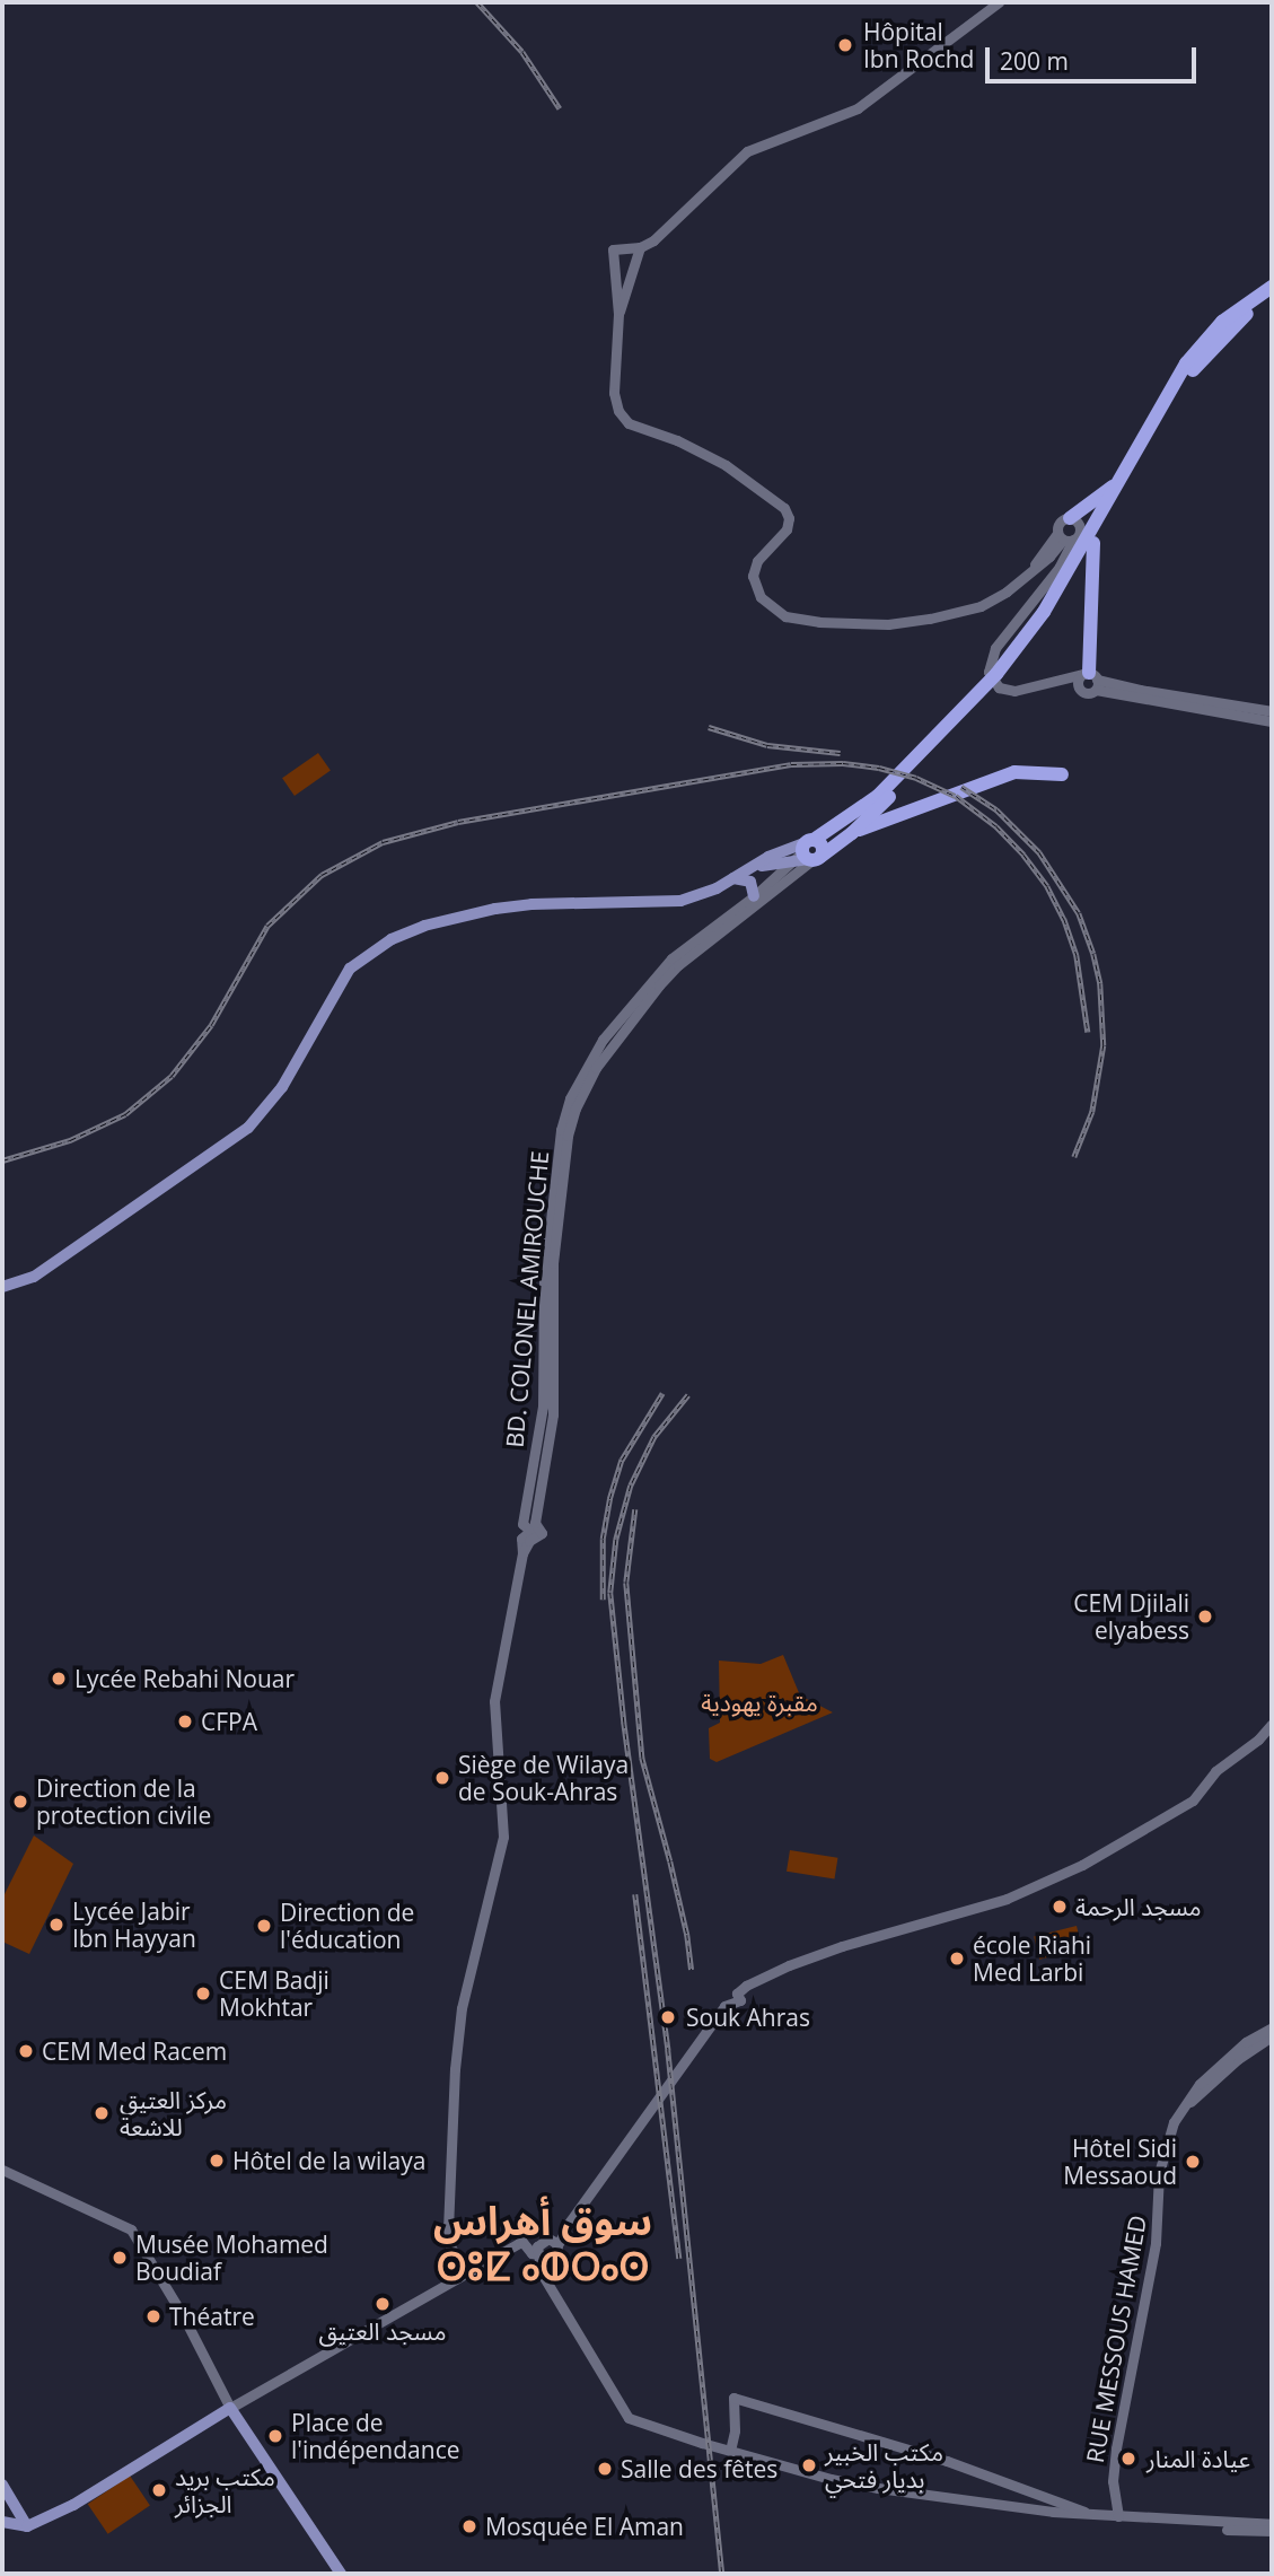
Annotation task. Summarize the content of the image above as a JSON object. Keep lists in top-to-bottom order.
{
  "streets": {
    "street": ["BD. COLONEL AMIROUCHE", "RUE MESSOUS HAMED"]
  },
  "districts": ["سوق أهراس ⵙⵓⵇ ⴰⵀⵔⴰⵙ"],
  "parks": ["مقبرة يهودية"],
  "places": [
    "Hôpital Ibn Rochd",
    "CEM Djilali elyabess",
    "Lycée Rebahi Nouar",
    "CFPA",
    "Siège de Wilaya de Souk-Ahras",
    "Direction de la protection civile",
    "مسجد الرحمة",
    "Lycée Jabir Ibn Hayyan",
    "Direction de l'éducation",
    "école Riahi Med Larbi",
    "CEM Badji Mokhtar",
    "Souk Ahras",
    "CEM Med Racem",
    "مركز العتيق للاشعة",
    "Hôtel de la wilaya",
    "Hôtel Sidi Messaoud",
    "Musée Mohamed Boudiaf",
    "مسجد العتيق",
    "Théatre",
    "Place de l'indépendance",
    "عيادة المنار",
    "مكتب الخبير بديار فتحي",
    "Salle des fêtes",
    "مكتب بريد الجزائر",
    "Mosquée El Aman"
  ],
  "scale_bar": "200 m"
}
